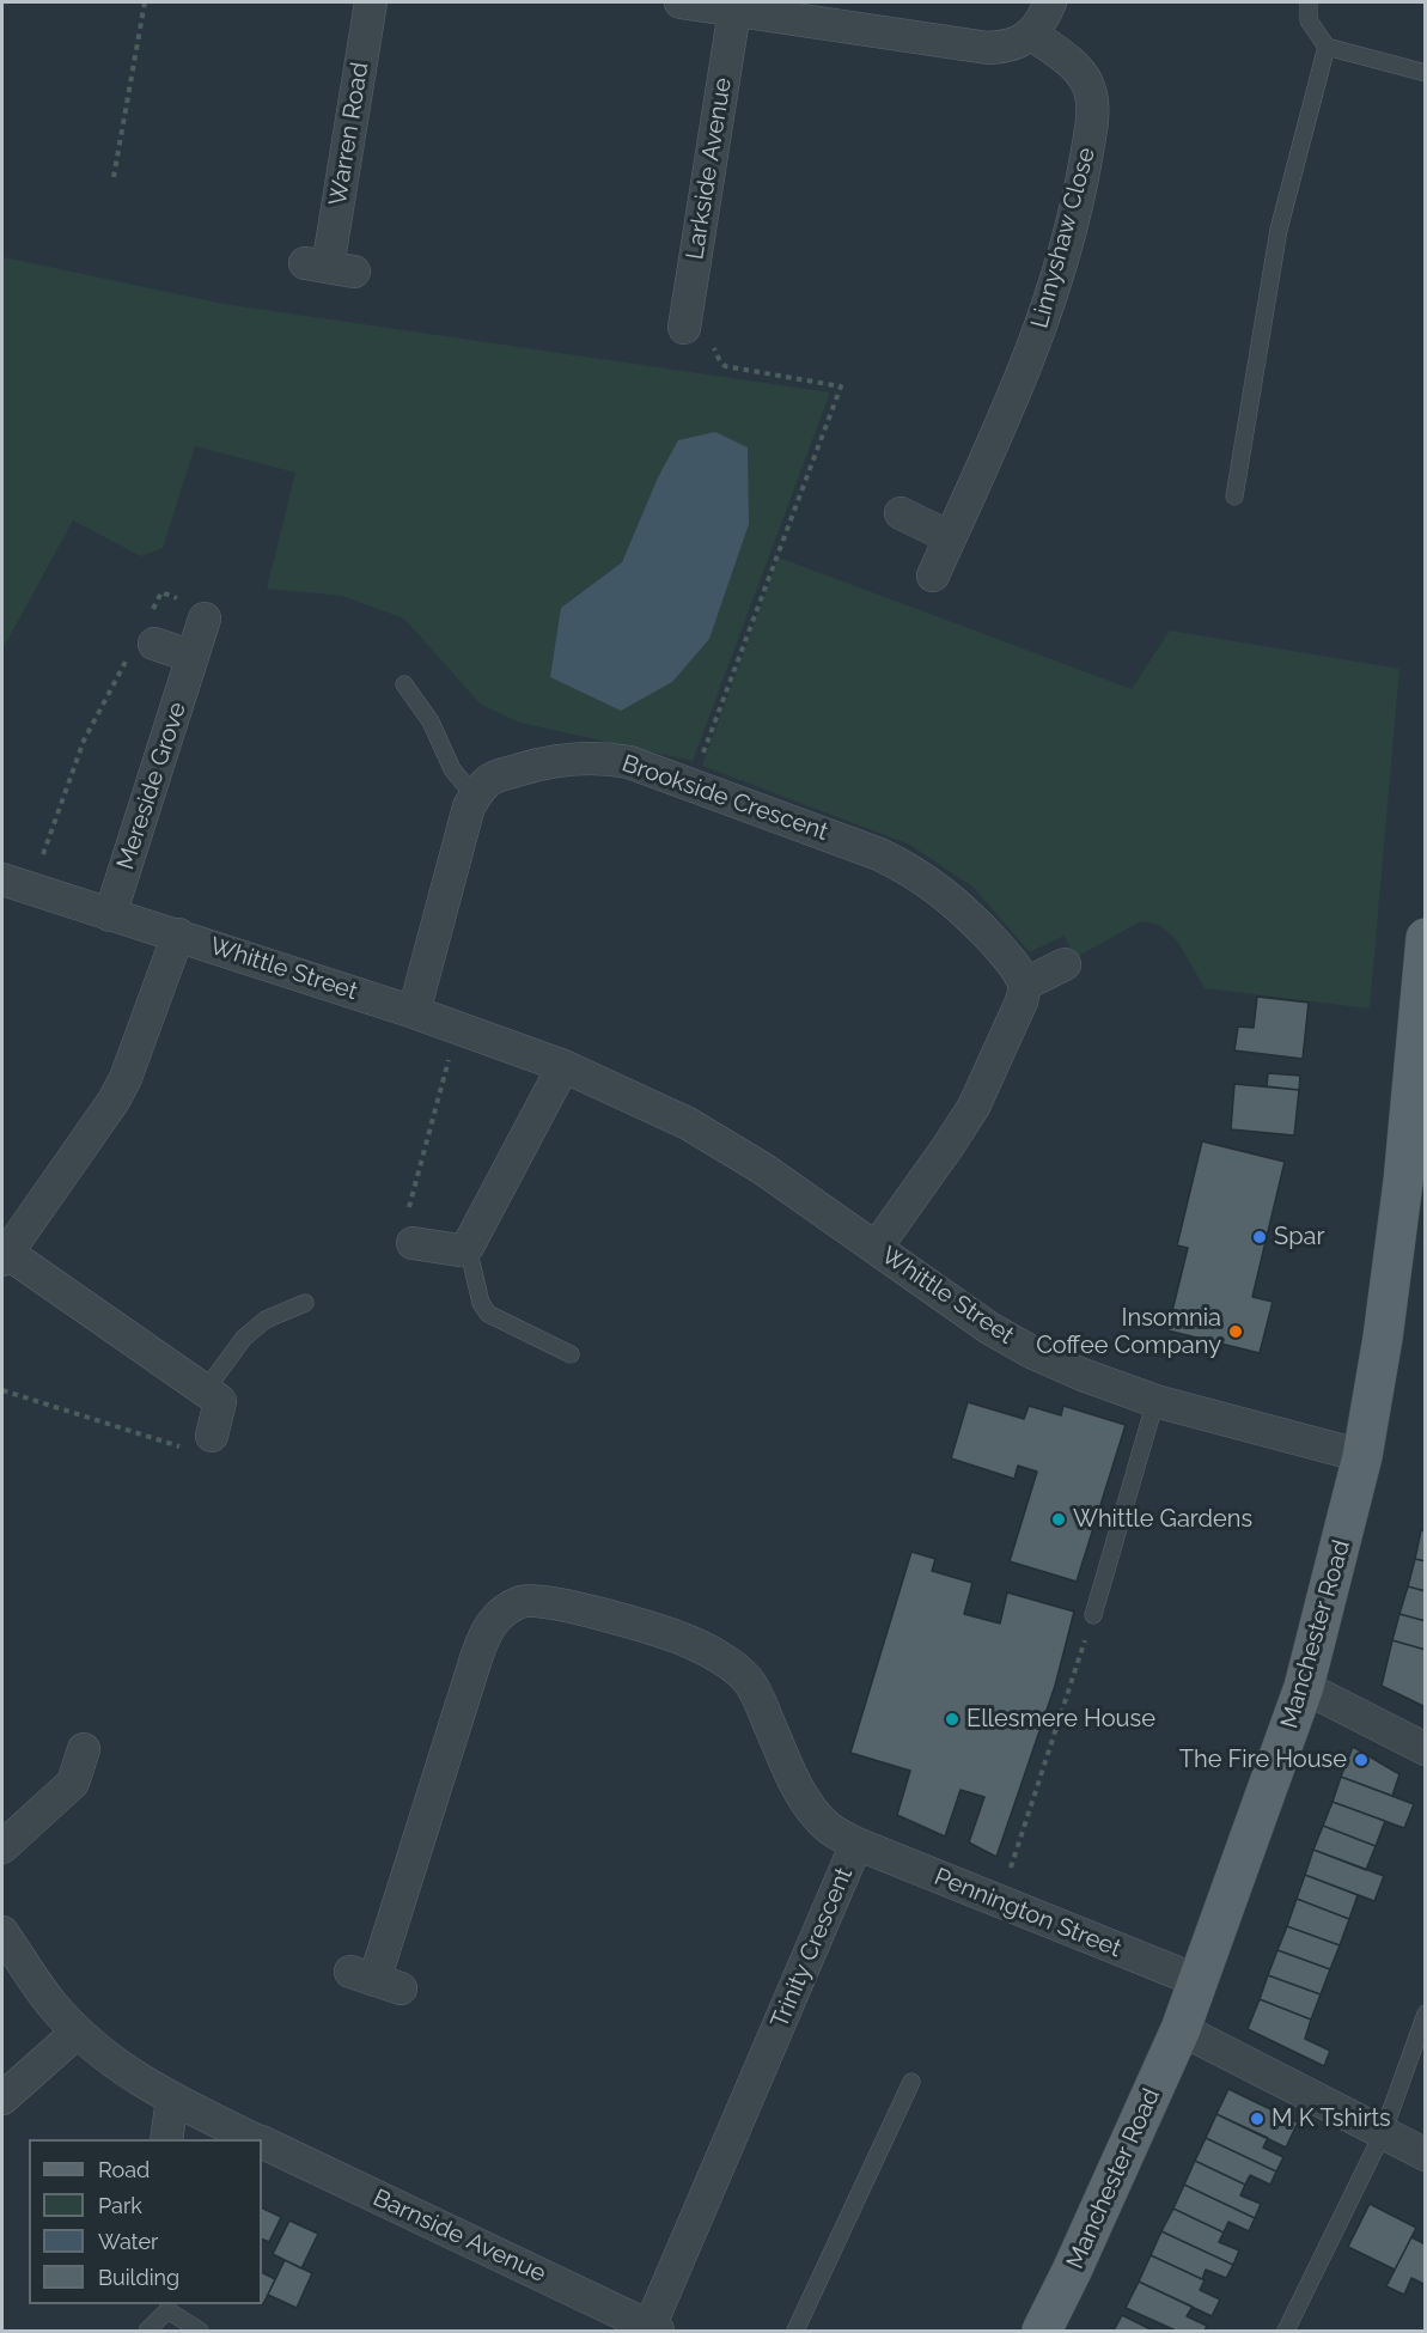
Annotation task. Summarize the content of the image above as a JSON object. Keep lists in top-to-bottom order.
{
  "streets": {
    "main road": ["Manchester Road"],
    "street": [
      "Warren Road",
      "Larkside Avenue",
      "Linnyshaw Close",
      "Mereside Grove",
      "Brookside Crescent",
      "Whittle Street",
      "Pennington Street",
      "Trinity Crescent",
      "Barnside Avenue"
    ]
  },
  "crossings": [
    ["Mereside Grove", "Whittle Street"],
    ["Whittle Street", "Manchester Road"],
    ["Manchester Road", "Pennington Street"],
    ["Pennington Street", "Trinity Crescent"],
    ["Trinity Crescent", "Barnside Avenue"]
  ],
  "places": [
    "Spar",
    "Insomnia Coffee Company",
    "Whittle Gardens",
    "Ellesmere House",
    "The Fire House",
    "M K Tshirts"
  ],
  "legend": [
    "Road",
    "Park",
    "Water",
    "Building"
  ]
}
